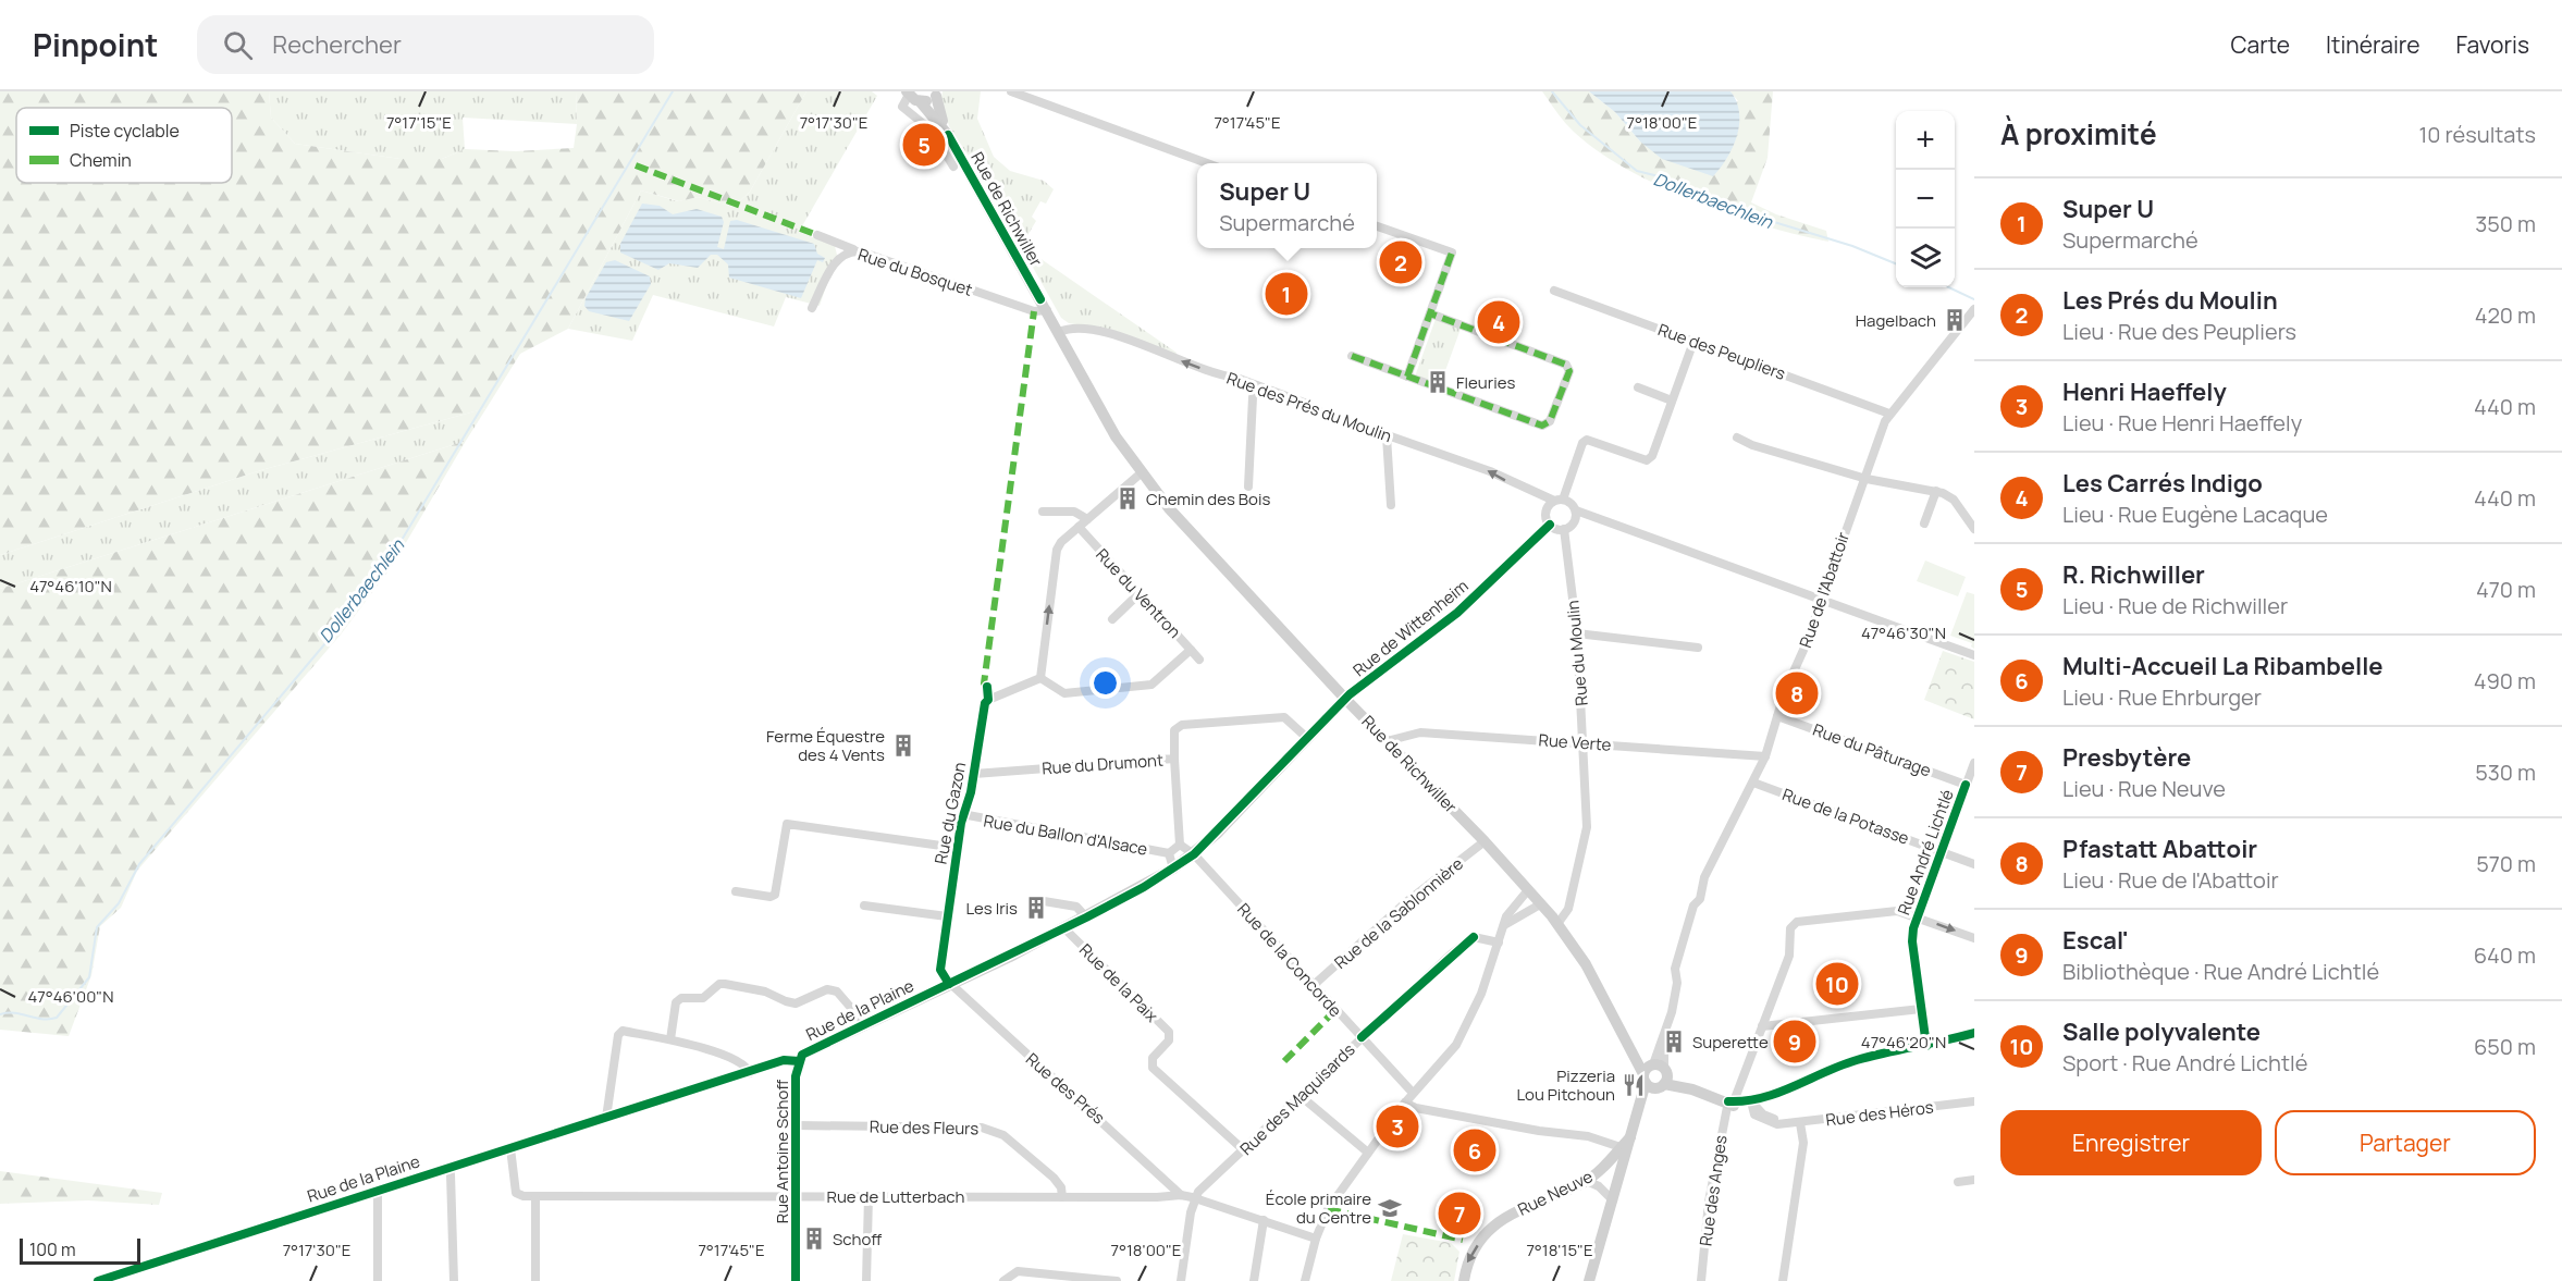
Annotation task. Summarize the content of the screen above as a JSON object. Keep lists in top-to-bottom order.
{
  "streets": {
    "main road": [
      "Rue de Richwiller",
      "Rue de la Plaine",
      "Rue Antoine Schoff",
      "Rue Neuve"
    ],
    "street": [
      "Rue du Bosquet",
      "Rue des Peupliers",
      "Rue des Prés du Moulin",
      "Rue de l'Abattoir",
      "Rue du Ventron",
      "Rue de Wittenheim",
      "Rue du Moulin",
      "Rue Verte",
      "Rue du Pâturage",
      "Rue du Drumont",
      "Rue du Gazon",
      "Rue de la Potasse",
      "Rue du Ballon d'Alsace",
      "Rue André Lichtlé",
      "Rue de la Sablonnière",
      "Rue de la Concorde",
      "Rue de la Paix",
      "Rue des Prés",
      "Rue des Maquisards",
      "Rue des Héros",
      "Rue des Fleurs",
      "Rue des Anges",
      "Rue de Lutterbach"
    ]
  },
  "crossings": [
    ["Rue de Richwiller", "Rue du Bosquet"],
    ["Rue de Richwiller", "Rue des Prés du Moulin"],
    ["Rue de Richwiller", "Rue de l'Abattoir"],
    ["Rue de Richwiller", "Rue de Wittenheim"],
    ["Rue de Richwiller", "Rue du Moulin"],
    ["Rue de Richwiller", "Rue Verte"],
    ["Rue de Richwiller", "Rue de la Sablonnière"],
    ["Rue de Richwiller", "Rue de la Plaine"],
    ["Rue des Peupliers", "Rue de l'Abattoir"],
    ["Rue des Prés du Moulin", "Rue de Wittenheim"],
    ["Rue des Prés du Moulin", "Rue du Moulin"],
    ["Rue de l'Abattoir", "Rue Verte"],
    ["Rue de l'Abattoir", "Rue du Pâturage"],
    ["Rue de l'Abattoir", "Rue de la Potasse"],
    ["Rue de Wittenheim", "Rue du Moulin"],
    ["Rue de Wittenheim", "Rue de la Plaine"],
    ["Rue du Moulin", "Rue Verte"],
    ["Rue du Pâturage", "Rue André Lichtlé"],
    ["Rue du Drumont", "Rue du Gazon"],
    ["Rue du Drumont", "Rue de la Plaine"],
    ["Rue du Gazon", "Rue du Ballon d'Alsace"],
    ["Rue du Gazon", "Rue de la Plaine"],
    ["Rue du Gazon", "Rue des Prés"],
    ["Rue de la Potasse", "Rue André Lichtlé"],
    ["Rue André Lichtlé", "Rue des Anges"],
    ["Rue de la Sablonnière", "Rue de la Concorde"],
    ["Rue de la Concorde", "Rue de la Plaine"],
    ["Rue de la Concorde", "Rue des Maquisards"],
    ["Rue de la Paix", "Rue de la Plaine"],
    ["Rue de la Paix", "Rue des Maquisards"],
    ["Rue de la Plaine", "Rue des Prés"],
    ["Rue de la Plaine", "Rue Antoine Schoff"],
    ["Rue des Prés", "Rue de Lutterbach"],
    ["Rue des Maquisards", "Rue de Lutterbach"],
    ["Rue des Fleurs", "Rue Antoine Schoff"],
    ["Rue des Fleurs", "Rue de Lutterbach"],
    ["Rue Antoine Schoff", "Rue de Lutterbach"]
  ],
  "one_way": ["Rue des Prés du Moulin", "Rue Neuve"],
  "water": ["Dollerbaechlein"],
  "places": {
    "building": [
      "Hagelbach",
      "Fleuries",
      "Chemin des Bois",
      "Ferme Équestre des 4 Vents",
      "Les Iris",
      "Superette",
      "Schoff"
    ],
    "restaurant": ["Pizzeria Lou Pitchoun"],
    "school or university": ["École primaire du Centre"]
  },
  "legend": ["Piste cyclable", "Chemin"],
  "scale_bar": "100 m",
  "page": {
    "header": "Pinpoint",
    "search": "Rechercher",
    "nav": ["Carte", "Itinéraire", "Favoris"],
    "heading": ["À proximité", "10 résultats"],
    "map_buttons": ["+", "−"],
    "pins": [
      "5",
      "2",
      "1",
      "4",
      "8",
      "10",
      "9",
      "3",
      "6",
      "7"
    ],
    "popup": ["Super U", "Supermarché"],
    "list": [
      {
        "mark": "1",
        "name": "Super U",
        "note": "Supermarché",
        "value": "350 m"
      },
      {
        "mark": "2",
        "name": "Les Prés du Moulin",
        "note": "Lieu · Rue des Peupliers",
        "value": "420 m"
      },
      {
        "mark": "3",
        "name": "Henri Haeffely",
        "note": "Lieu · Rue Henri Haeffely",
        "value": "440 m"
      },
      {
        "mark": "4",
        "name": "Les Carrés Indigo",
        "note": "Lieu · Rue Eugène Lacaque",
        "value": "440 m"
      },
      {
        "mark": "5",
        "name": "R. Richwiller",
        "note": "Lieu · Rue de Richwiller",
        "value": "470 m"
      },
      {
        "mark": "6",
        "name": "Multi-Accueil La Ribambelle",
        "note": "Lieu · Rue Ehrburger",
        "value": "490 m"
      },
      {
        "mark": "7",
        "name": "Presbytère",
        "note": "Lieu · Rue Neuve",
        "value": "530 m"
      },
      {
        "mark": "8",
        "name": "Pfastatt Abattoir",
        "note": "Lieu · Rue de l'Abattoir",
        "value": "570 m"
      },
      {
        "mark": "9",
        "name": "Escal'",
        "note": "Bibliothèque · Rue André Lichtlé",
        "value": "640 m"
      },
      {
        "mark": "10",
        "name": "Salle polyvalente",
        "note": "Sport · Rue André Lichtlé",
        "value": "650 m"
      }
    ],
    "buttons": ["Enregistrer", "Partager"],
    "scale": "100 m"
  },
  "coordinates": [
    "7°17'15\"E",
    "7°17'30\"E",
    "7°17'45\"E",
    "7°18'00\"E",
    "47°46'10\"N",
    "47°46'30\"N",
    "47°46'00\"N",
    "47°46'20\"N",
    "7°18'15\"E"
  ]
}
